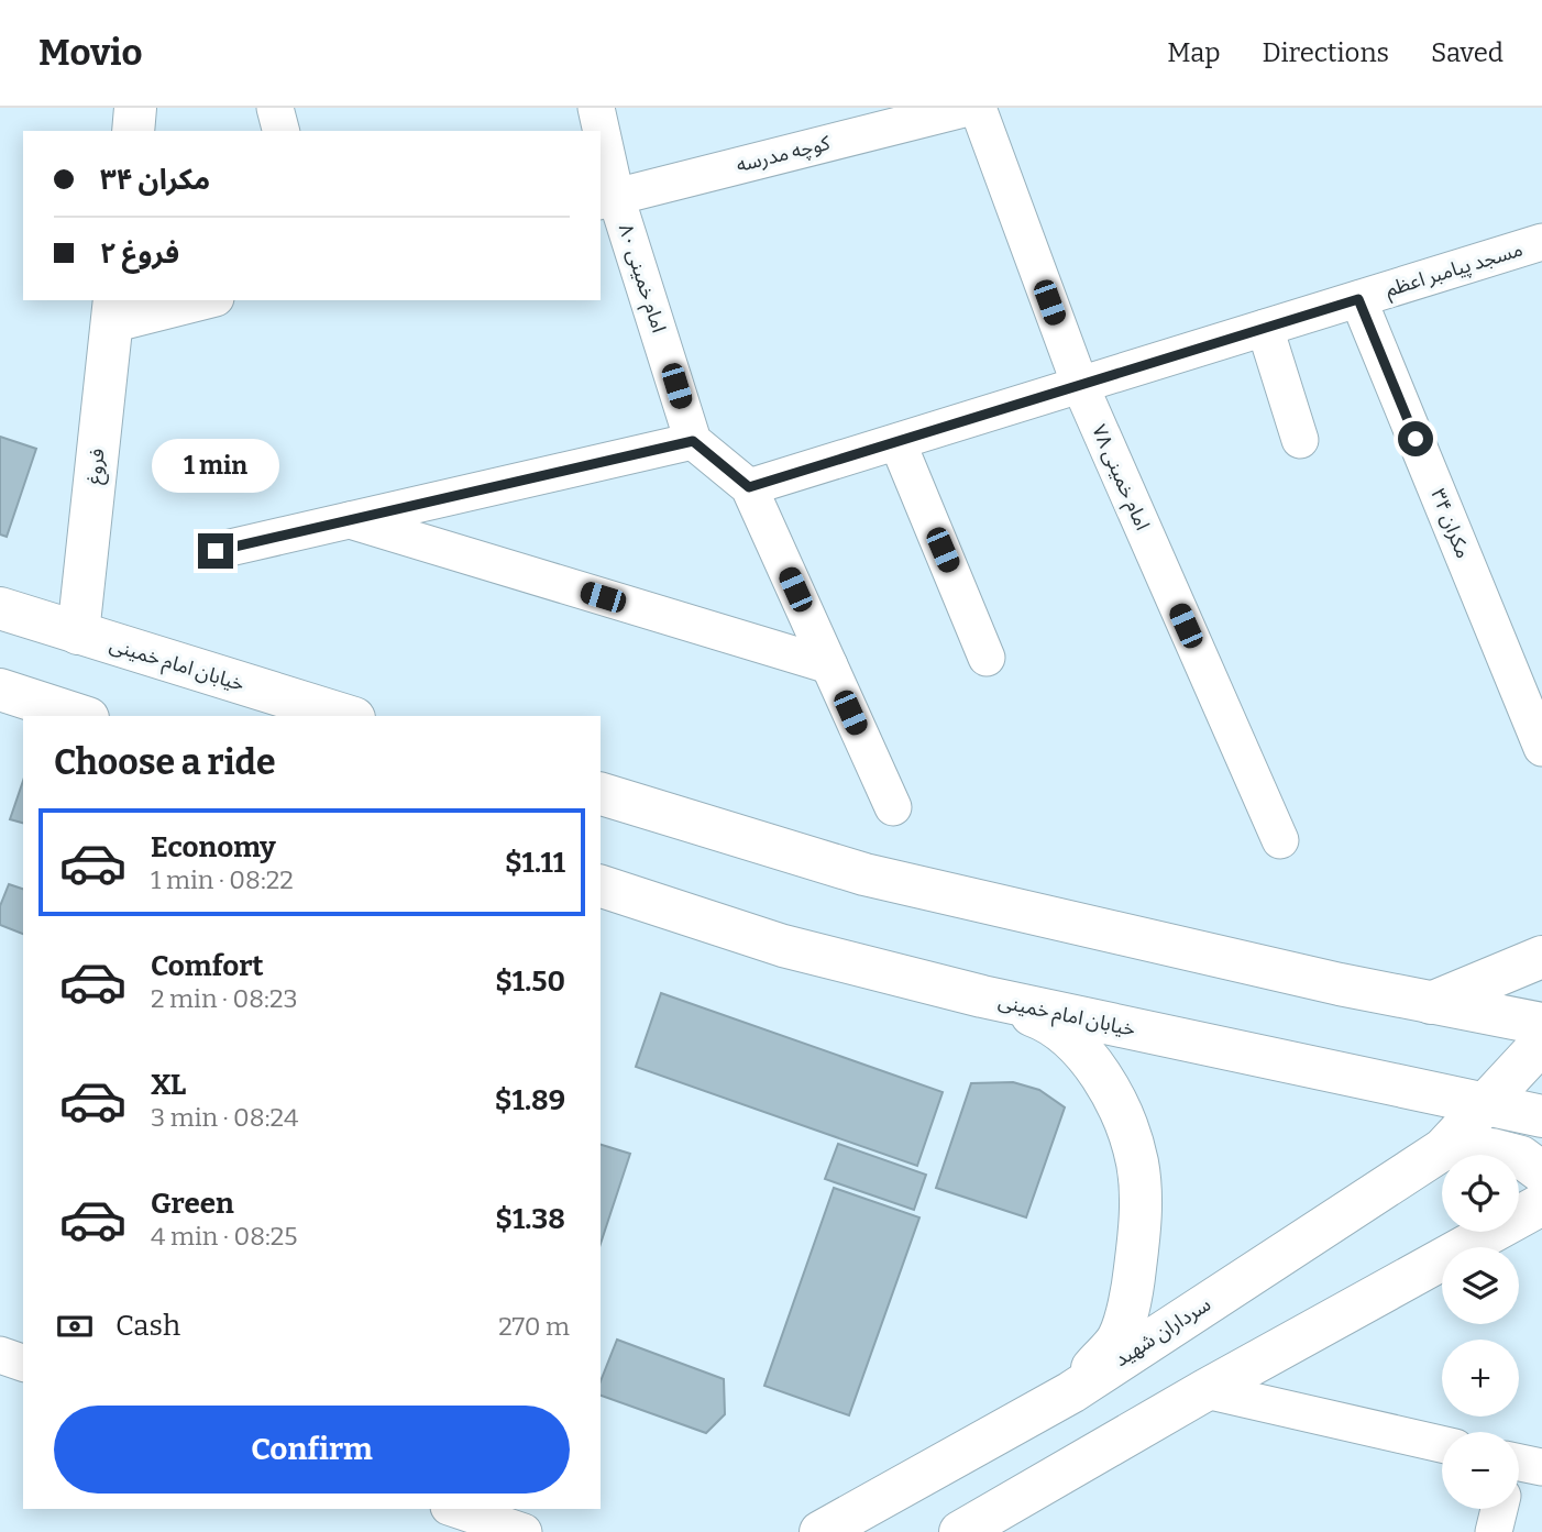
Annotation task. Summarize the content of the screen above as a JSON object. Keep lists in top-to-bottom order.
{
  "streets": {
    "street": [
      "کوچه مدرسه",
      "مسجد پیامبر اعظم",
      "امام خمینی ۸۰",
      "فروغ",
      "امام خمینی ۷۸",
      "مکران ۳۴",
      "خیابان امام خمینی",
      "سرداران شهید"
    ]
  },
  "crossings": [
    ["کوچه مدرسه", "امام خمینی ۸۰"],
    ["مسجد پیامبر اعظم", "امام خمینی ۷۸"],
    ["مسجد پیامبر اعظم", "مکران ۳۴"],
    ["فروغ", "خیابان امام خمینی"],
    ["خیابان امام خمینی", "سرداران شهید"]
  ],
  "page": {
    "header": "Movio",
    "nav": ["Map", "Directions", "Saved"],
    "banner": ["مکران ۳۴", "فروغ ۲"],
    "bubble": "1 min",
    "heading": "Choose a ride",
    "list": [
      {
        "name": "Economy",
        "note": "1 min · 08:22",
        "value": "$1.11"
      },
      {
        "name": "Comfort",
        "note": "2 min · 08:23",
        "value": "$1.50"
      },
      {
        "name": "XL",
        "note": "3 min · 08:24",
        "value": "$1.89"
      },
      {
        "name": "Green",
        "note": "4 min · 08:25",
        "value": "$1.38"
      }
    ],
    "map_buttons": ["+", "−"],
    "pay": ["Cash", "270 m"],
    "buttons": "Confirm"
  }
}
